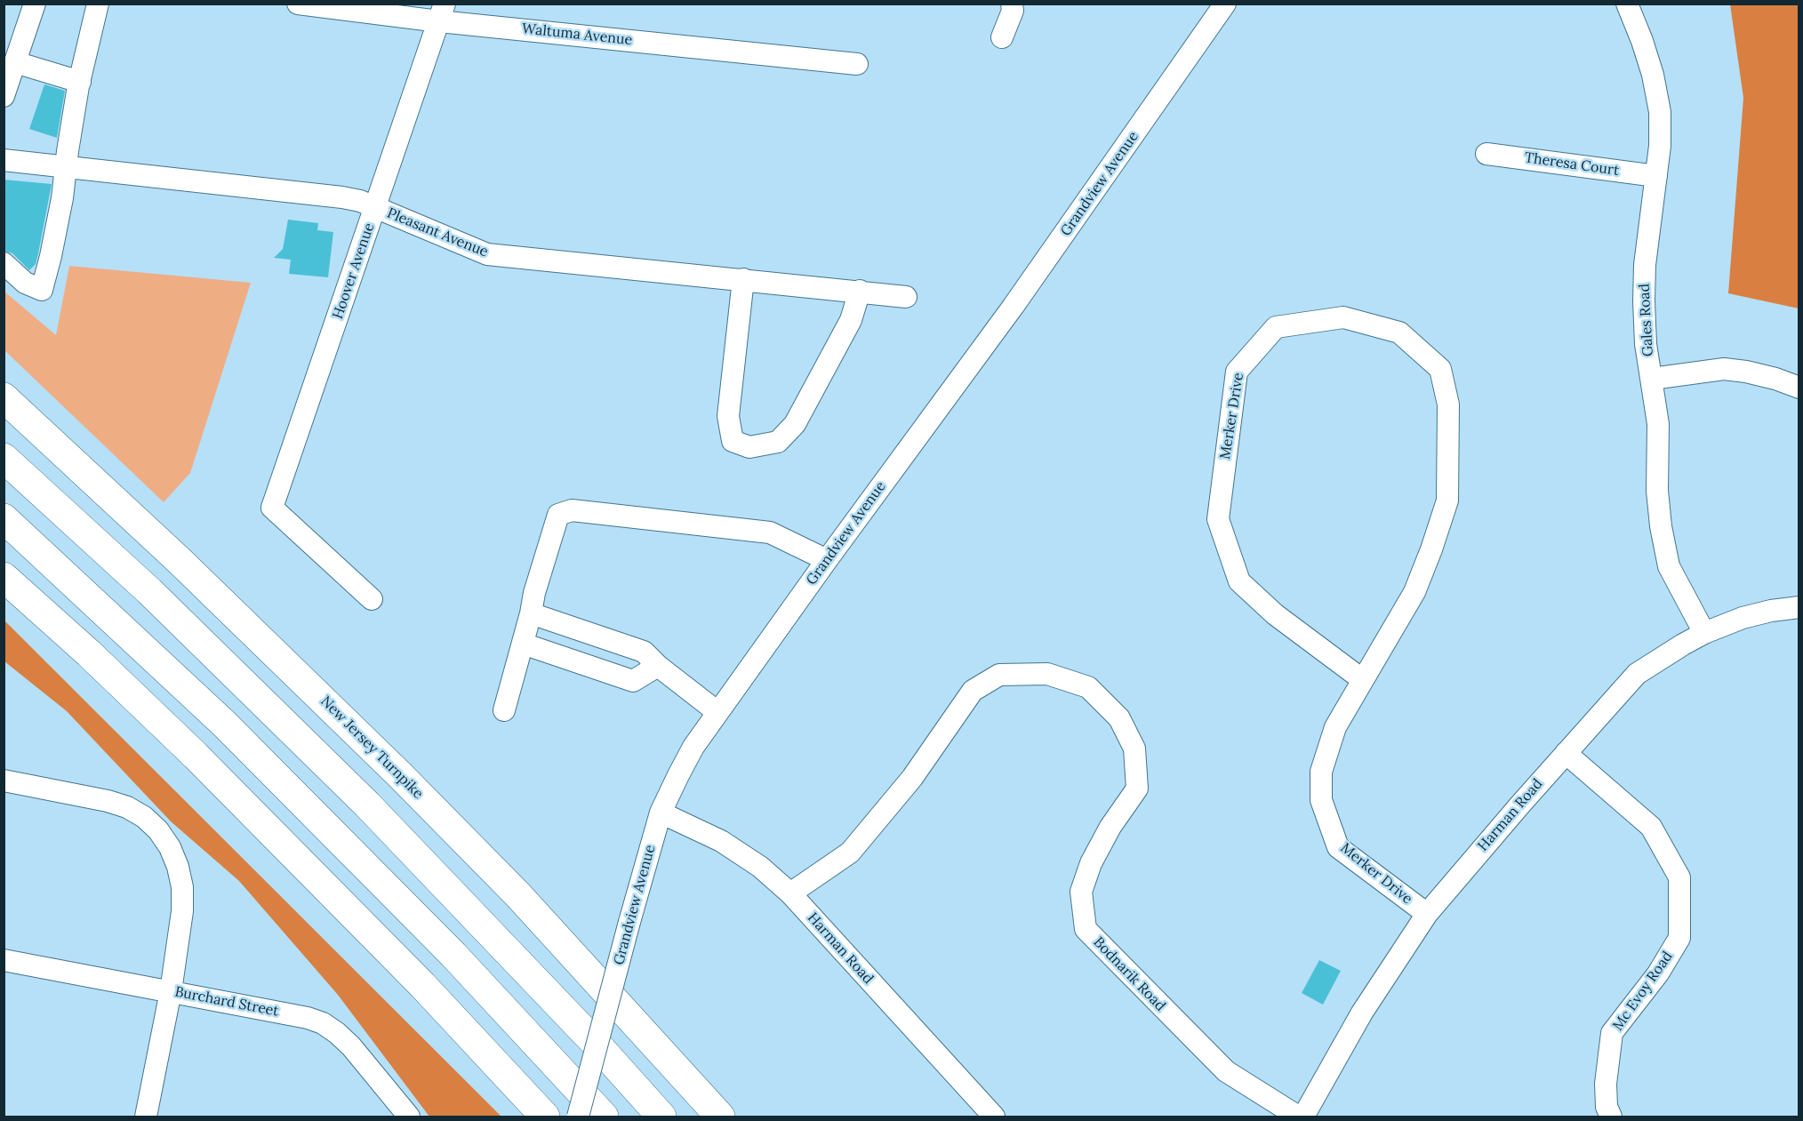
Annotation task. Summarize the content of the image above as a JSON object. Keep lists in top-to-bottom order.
{
  "streets": {
    "highway": ["New Jersey Turnpike"],
    "street": [
      "Waltuma Avenue",
      "Theresa Court",
      "Grandview Avenue",
      "Pleasant Avenue",
      "Hoover Avenue",
      "Gales Road",
      "Merker Drive",
      "Harman Road",
      "Bodnarik Road",
      "Mc Evoy Road",
      "Burchard Street"
    ]
  },
  "crossings": [
    ["Waltuma Avenue", "Hoover Avenue"],
    ["Theresa Court", "Gales Road"],
    ["Grandview Avenue", "Harman Road"],
    ["Pleasant Avenue", "Hoover Avenue"],
    ["Gales Road", "Harman Road"],
    ["Merker Drive", "Harman Road"],
    ["Harman Road", "Bodnarik Road"],
    ["Harman Road", "Mc Evoy Road"]
  ]
}
